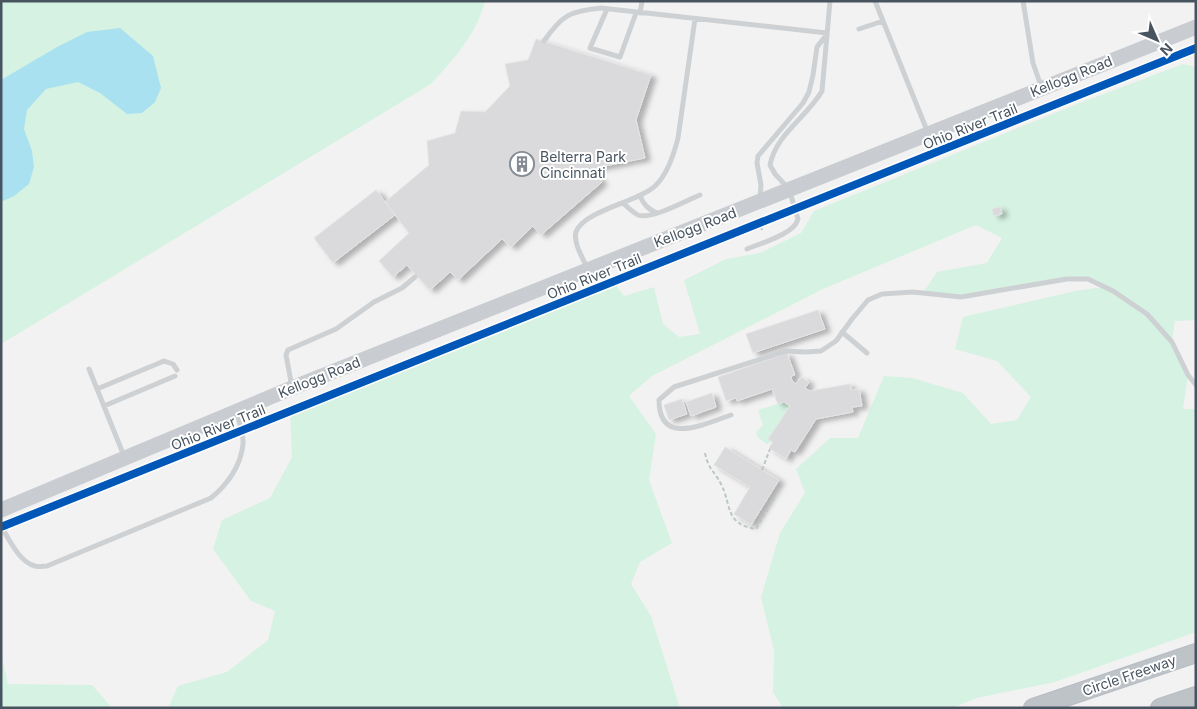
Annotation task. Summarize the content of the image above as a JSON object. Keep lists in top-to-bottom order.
{
  "streets": {
    "highway": ["Circle Freeway"],
    "main road": ["Kellogg Road"],
    "cycle path": ["Ohio River Trail"]
  },
  "places": {
    "building": ["Belterra Park Cincinnati"]
  },
  "north": "bottom right"
}
